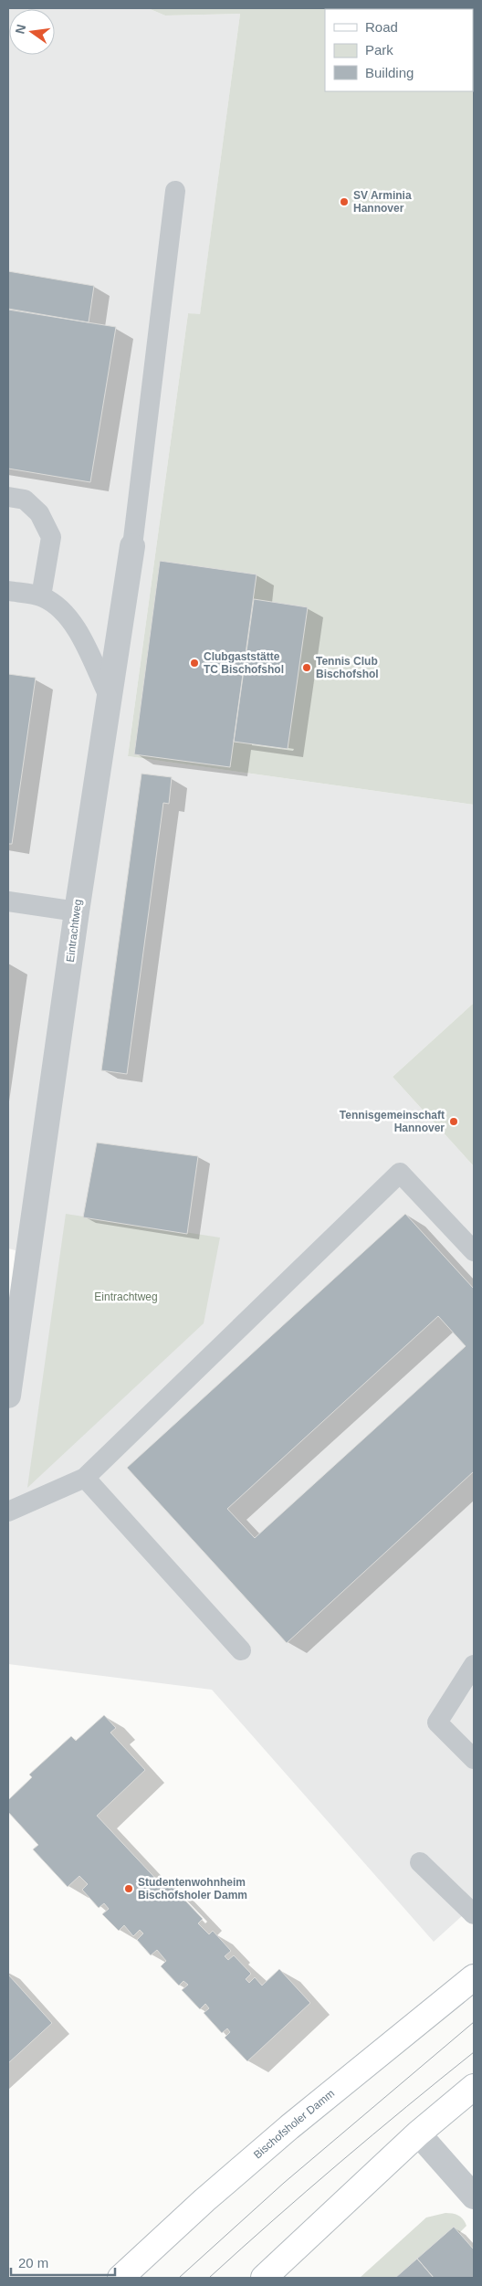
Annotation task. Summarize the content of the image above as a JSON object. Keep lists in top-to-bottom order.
{
  "streets": {
    "main road": ["Bischofsholer Damm"],
    "street": ["Eintrachtweg"]
  },
  "parks": ["Eintrachtweg"],
  "places": [
    "SV Arminia Hannover",
    "Clubgaststätte TC Bischofshol",
    "Tennis Club Bischofshol",
    "Tennisgemeinschaft Hannover",
    "Studentenwohnheim Bischofsholer Damm"
  ],
  "legend": ["Road", "Park", "Building"],
  "scale_bar": "20 m",
  "north": "left"
}
